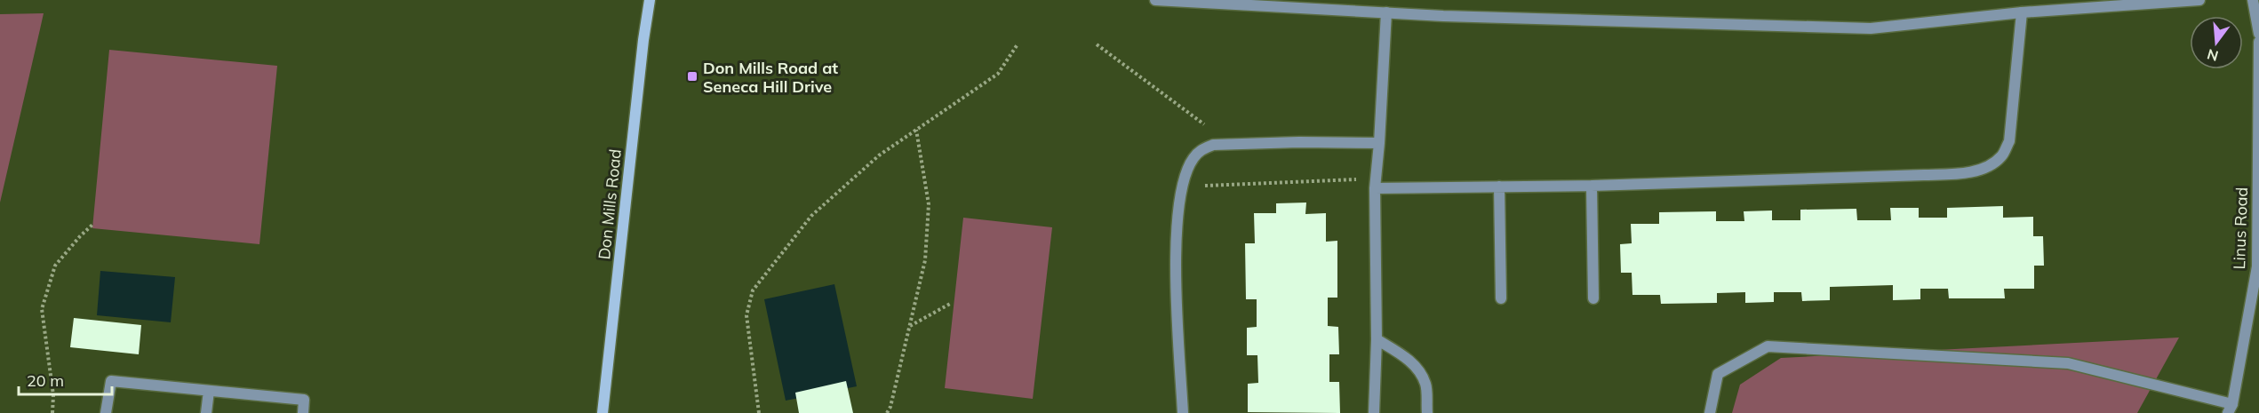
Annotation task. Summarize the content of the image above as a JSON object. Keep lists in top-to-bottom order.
{
  "streets": {
    "main road": ["Don Mills Road"],
    "street": ["Linus Road"]
  },
  "places": {
    "transit": ["Don Mills Road at Seneca Hill Drive"]
  },
  "scale_bar": "20 m",
  "north": "bottom"
}
